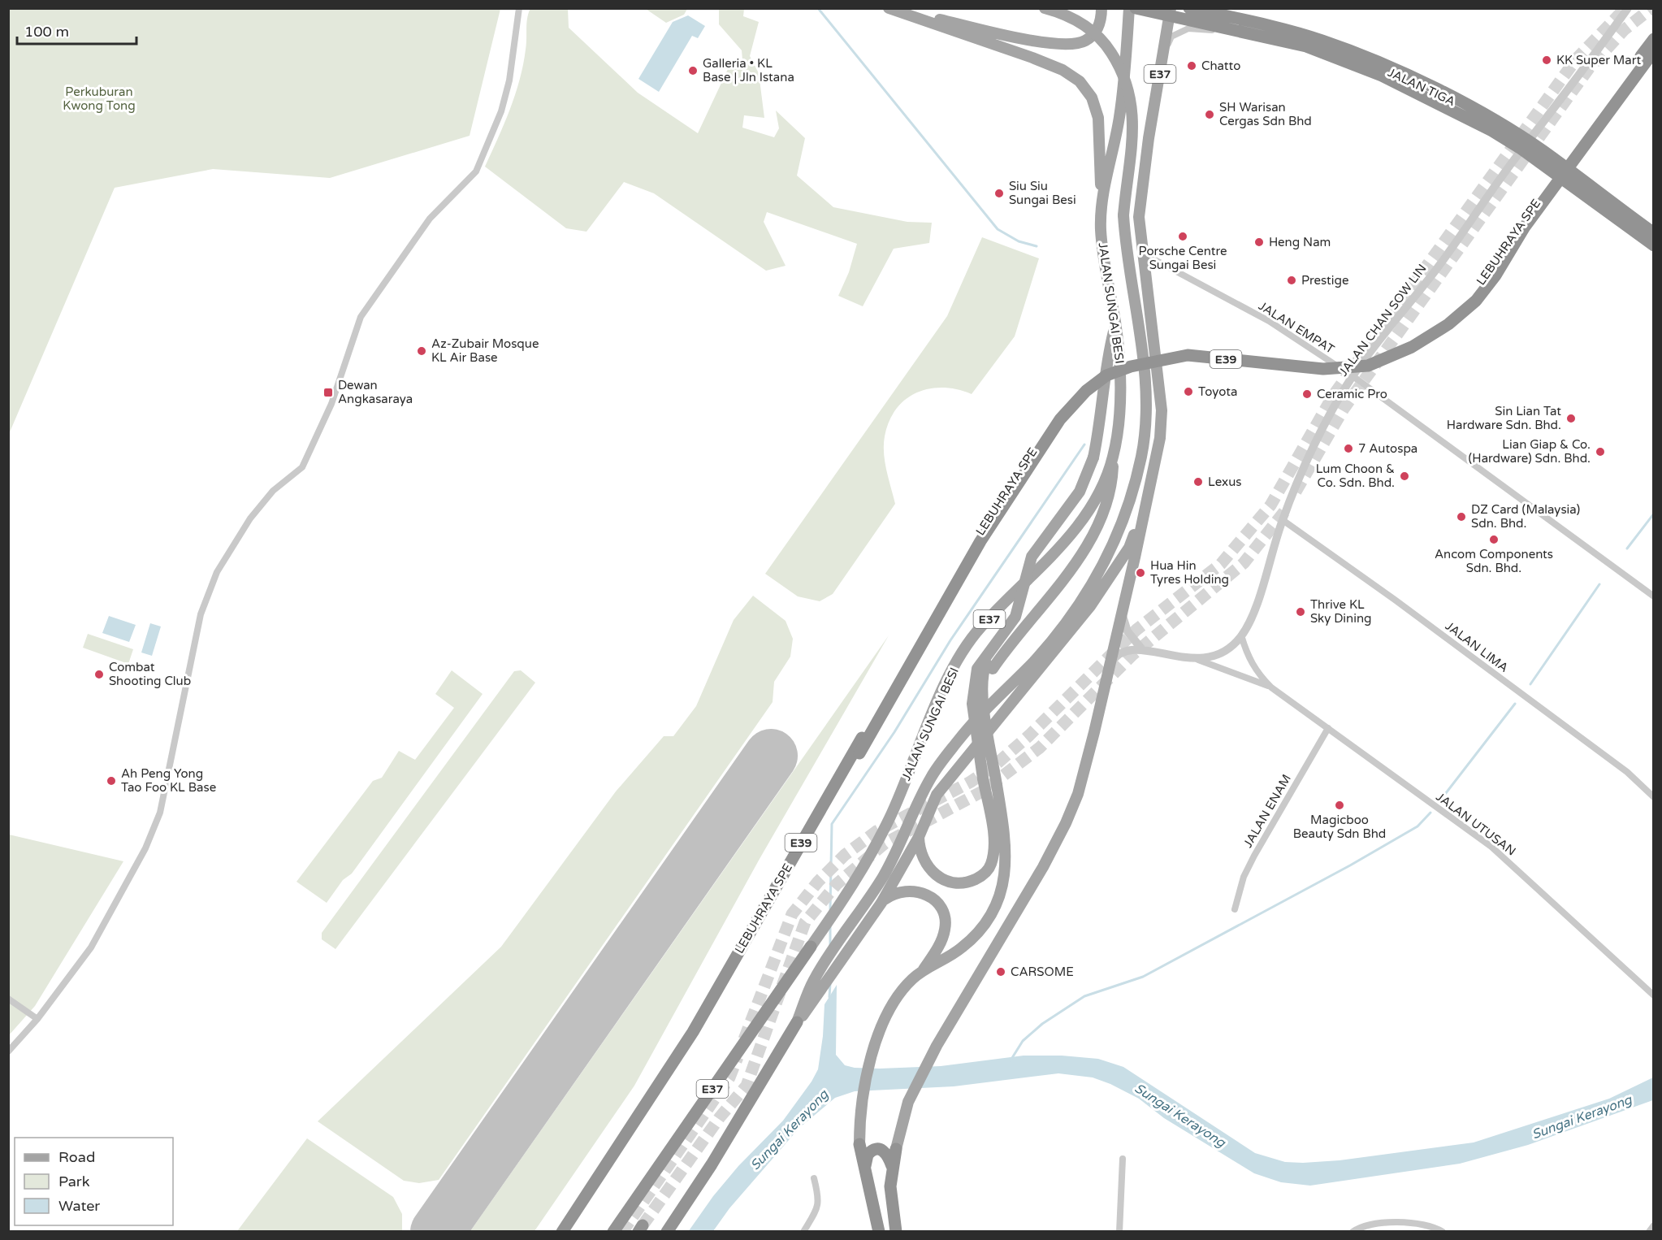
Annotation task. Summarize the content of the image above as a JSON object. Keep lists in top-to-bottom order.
{
  "streets": {
    "highway": ["E37", "LEBUHRAYA SPE", "E39"],
    "main road": ["JALAN SUNGAI BESI"],
    "street": [
      "JALAN TIGA",
      "JALAN CHAN SOW LIN",
      "JALAN EMPAT",
      "JALAN LIMA",
      "JALAN ENAM",
      "JALAN UTUSAN"
    ]
  },
  "crossings": [
    ["E37", "JALAN TIGA"],
    ["E37", "JALAN SUNGAI BESI"],
    ["E37", "JALAN EMPAT"],
    ["JALAN TIGA", "JALAN CHAN SOW LIN"],
    ["JALAN CHAN SOW LIN", "JALAN EMPAT"],
    ["JALAN CHAN SOW LIN", "JALAN LIMA"],
    ["JALAN CHAN SOW LIN", "JALAN UTUSAN"],
    ["JALAN ENAM", "JALAN UTUSAN"]
  ],
  "water": ["Sungai Kerayong"],
  "parks": ["Perkuburan Kwong Tong"],
  "places": {
    "other": [
      "KK Super Mart",
      "Chatto",
      "Galleria • KL Base | Jln Istana",
      "SH Warisan Cergas Sdn Bhd",
      "Siu Siu Sungai Besi",
      "Porsche Centre Sungai Besi",
      "Heng Nam",
      "Prestige",
      "Az-Zubair Mosque KL Air Base",
      "Toyota",
      "Ceramic Pro",
      "Sin Lian Tat Hardware Sdn. Bhd.",
      "7 Autospa",
      "Lian Giap & Co. (Hardware) Sdn. Bhd.",
      "Lum Choon & Co. Sdn. Bhd.",
      "Lexus",
      "DZ Card (Malaysia) Sdn. Bhd.",
      "Ancom Components Sdn. Bhd.",
      "Hua Hin Tyres Holding",
      "Thrive KL Sky Dining",
      "Combat Shooting Club",
      "Ah Peng Yong Tao Foo KL Base",
      "Magicboo Beauty Sdn Bhd",
      "CARSOME"
    ],
    "transit": ["Dewan Angkasaraya"]
  },
  "legend": ["Road", "Park", "Water"],
  "scale_bar": "100 m"
}
